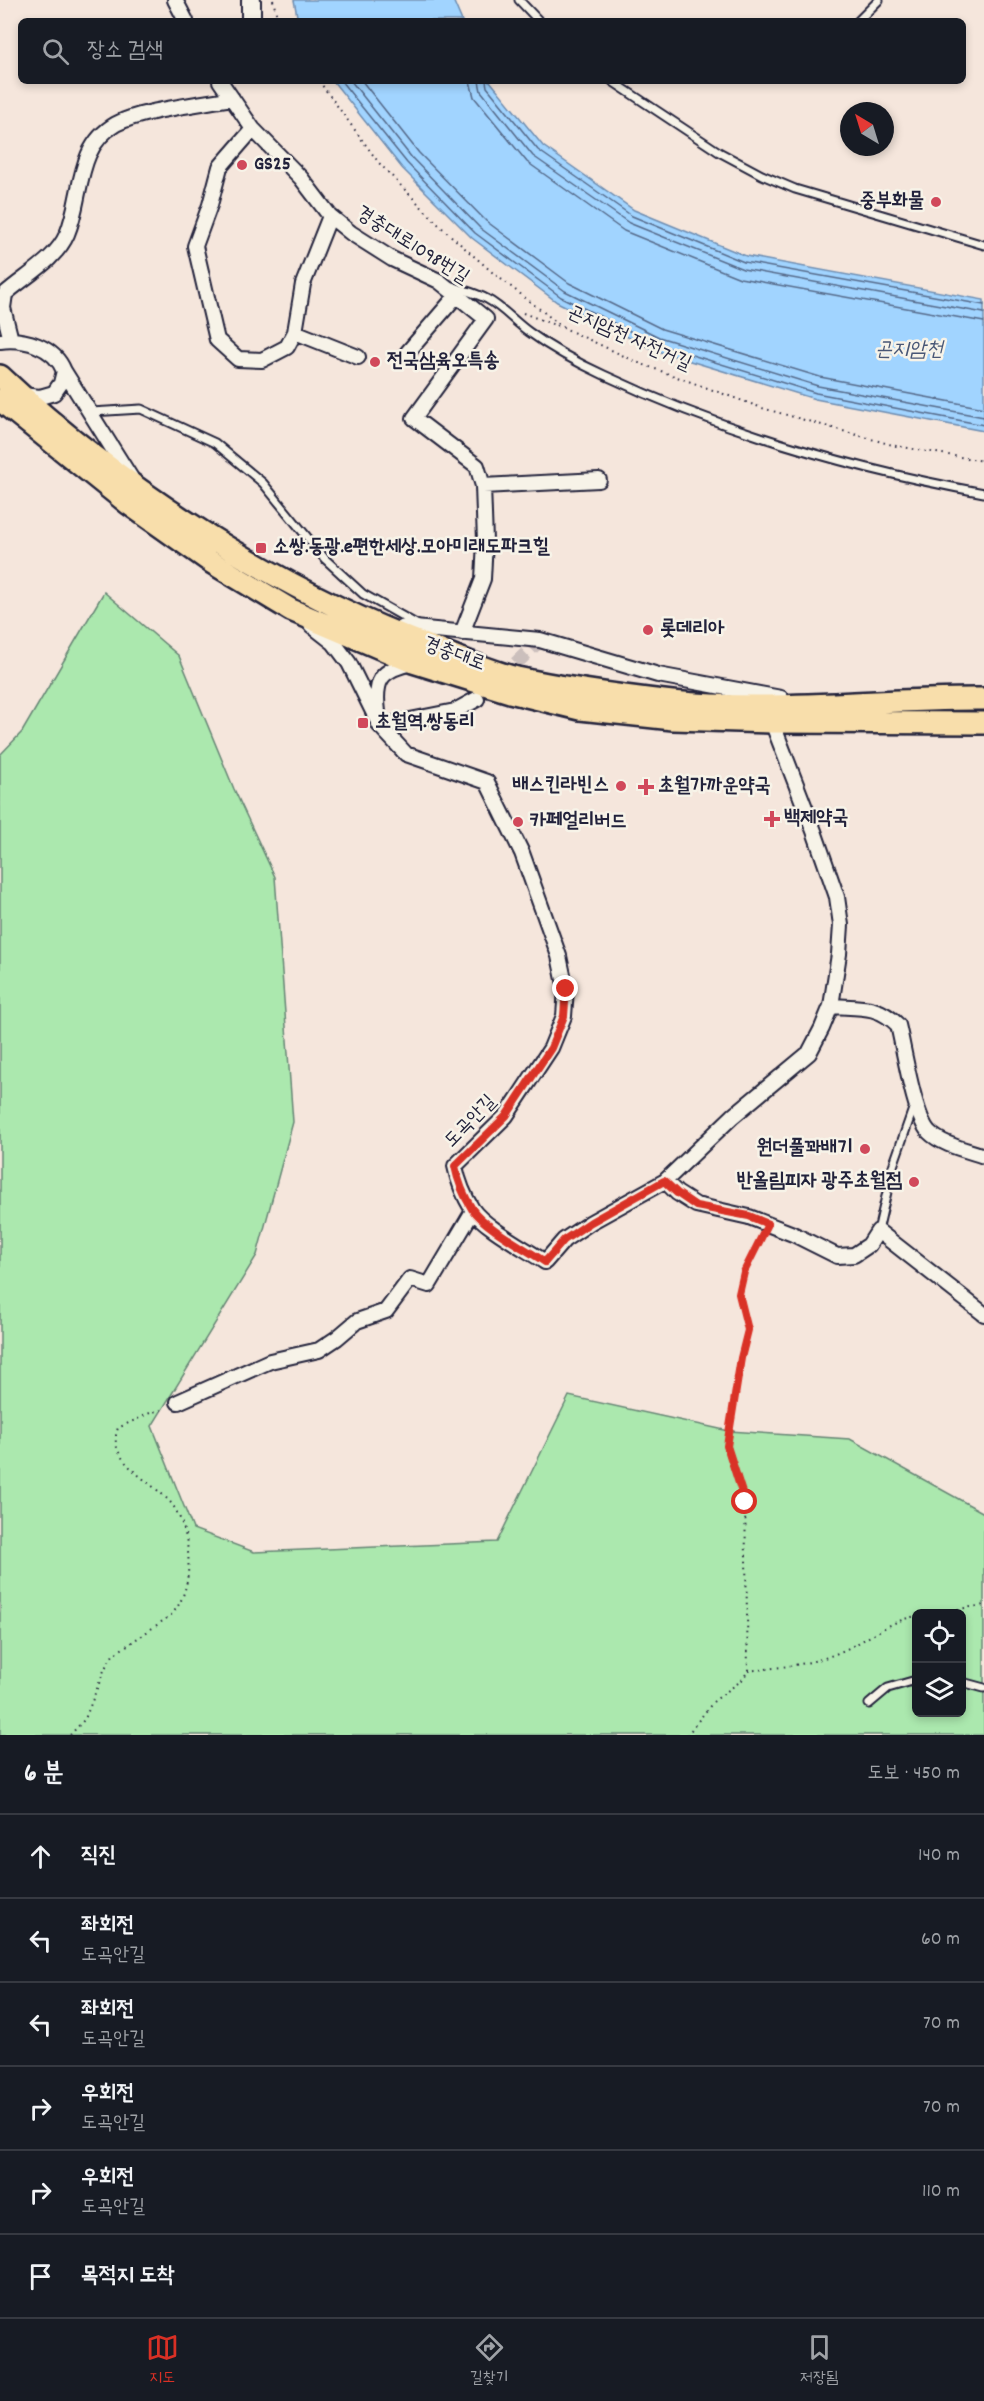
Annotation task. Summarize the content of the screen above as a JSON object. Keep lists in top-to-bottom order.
{
  "streets": {
    "main road": ["경충대로"],
    "street": ["경충대로1098번길", "도곡안길"],
    "path": ["곤지암천 자전거길"]
  },
  "crossings": [
    ["경충대로", "도곡안길"]
  ],
  "water": ["곤지암천"],
  "places": {
    "other": [
      "GS25",
      "중부화물",
      "전국삼육오특송",
      "롯데리아",
      "배스킨라빈스",
      "카페얼리버드",
      "원더풀꽈배기",
      "반올림피자 광주초월점"
    ],
    "transit": ["소쌍.동광.e편한세상.모아미래도파크힐", "초월역.쌍동리"],
    "health": ["초월가까운약국", "백제약국"]
  },
  "north": "top left",
  "page": {
    "search": "장소 검색",
    "heading": ["6 분", "도보 · 450 m"],
    "list": [
      ["직진", "140 m"],
      ["좌회전", "도곡안길", "60 m"],
      ["좌회전", "도곡안길", "70 m"],
      ["우회전", "도곡안길", "70 m"],
      ["우회전", "도곡안길", "110 m"],
      "목적지 도착"
    ],
    "nav": ["지도", "길찾기", "저장됨"]
  }
}
